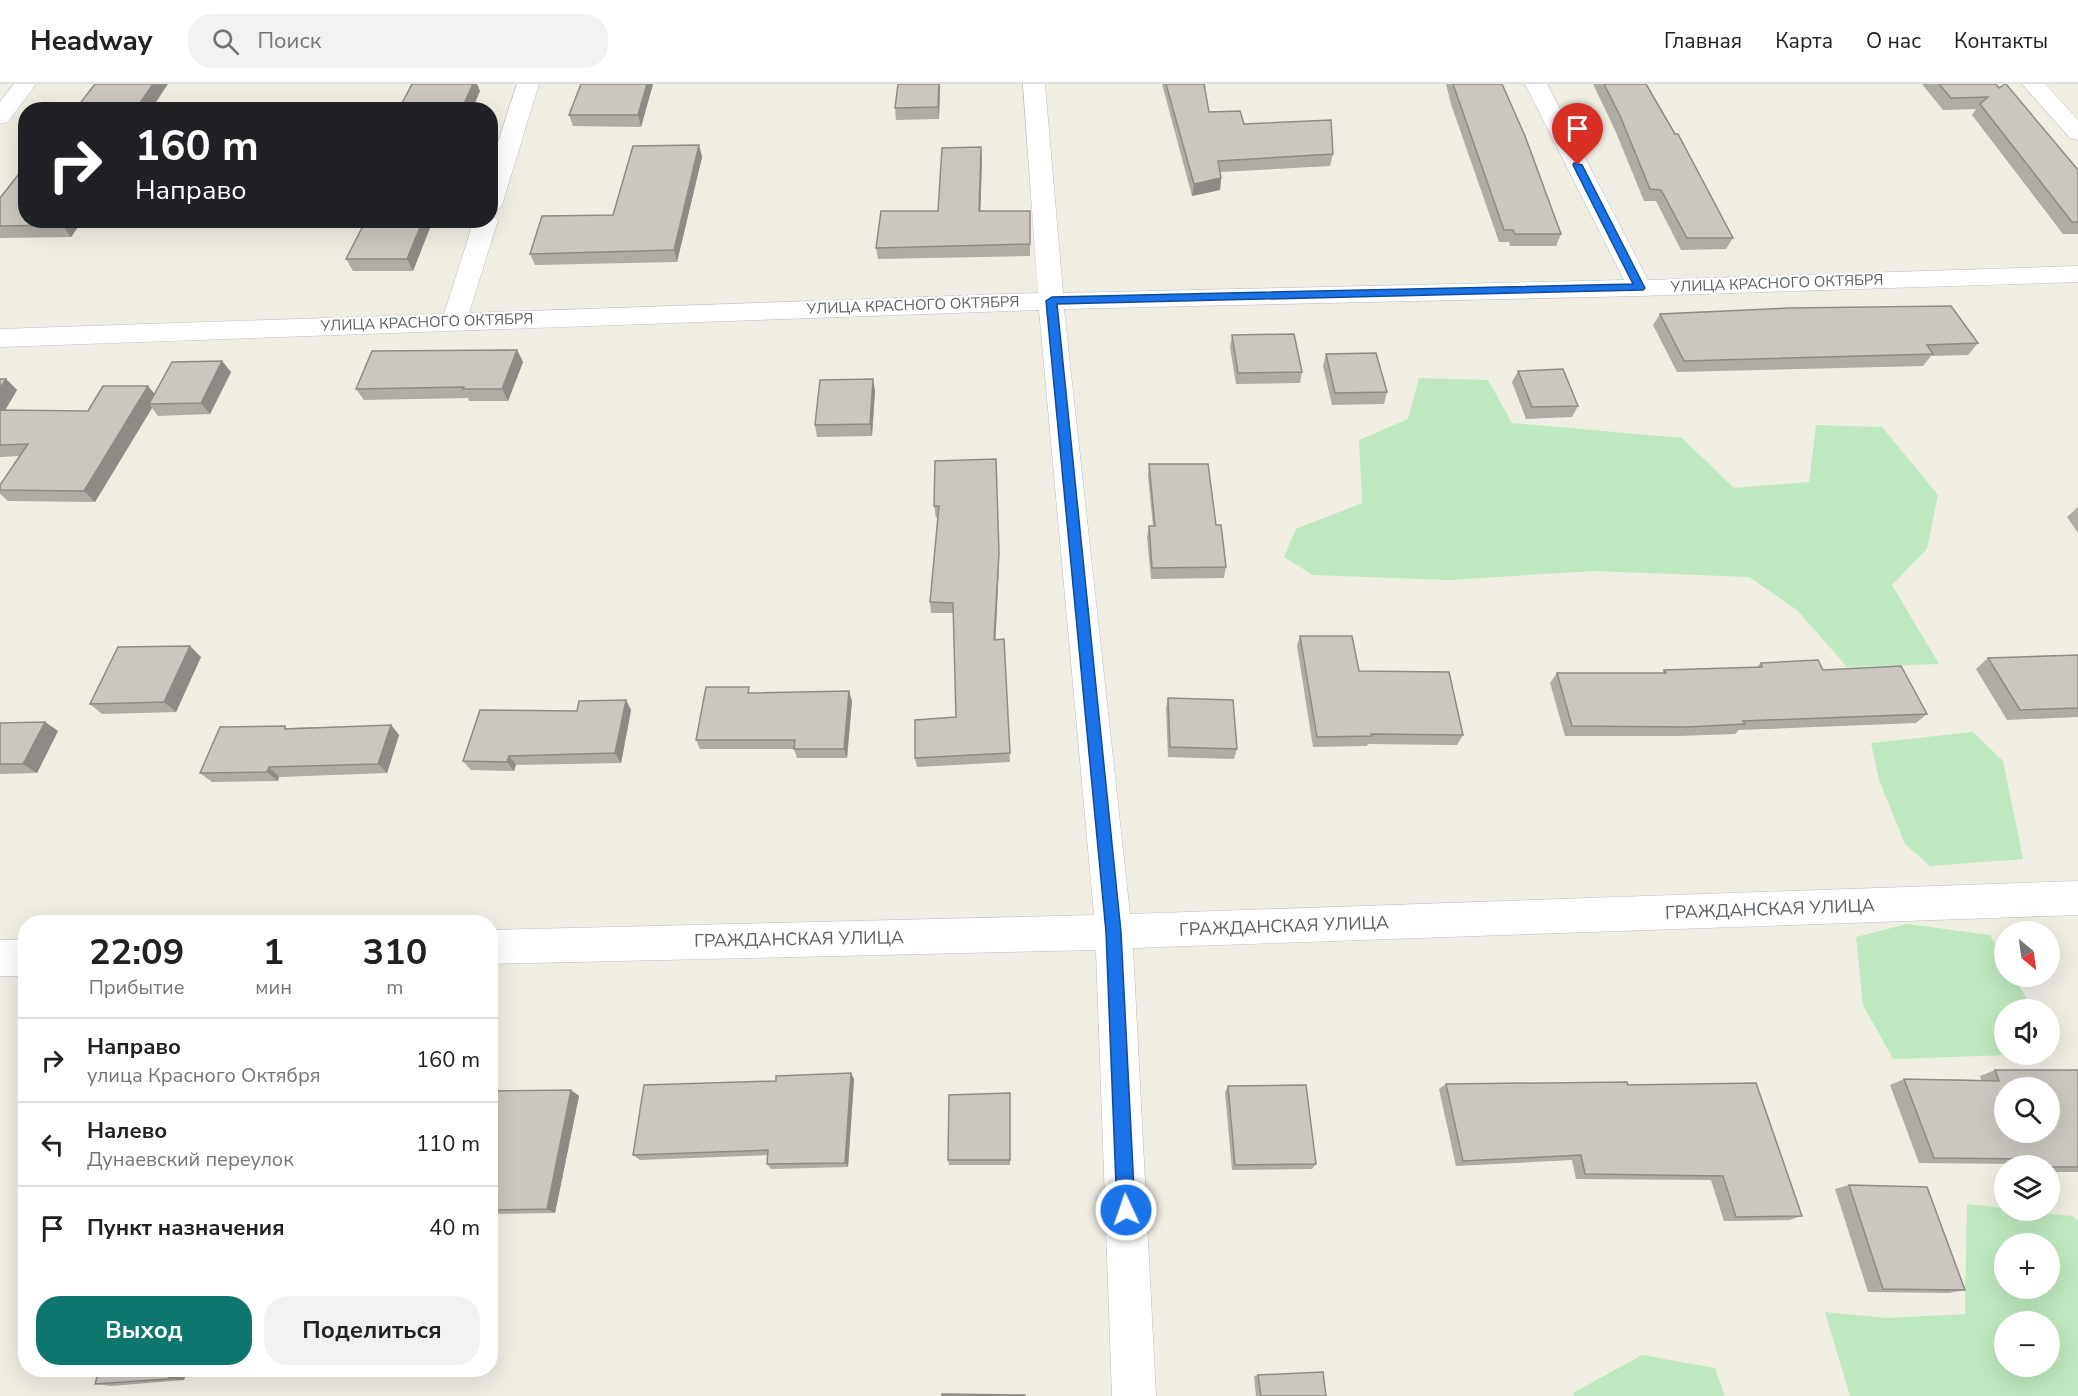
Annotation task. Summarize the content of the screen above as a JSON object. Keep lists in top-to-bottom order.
{
  "streets": {
    "street": ["УЛИЦА КРАСНОГО ОКТЯБРЯ", "ГРАЖДАНСКАЯ УЛИЦА"]
  },
  "north": "bottom right",
  "page": {
    "header": "Headway",
    "search": "Поиск",
    "nav": [
      "Главная",
      "Карта",
      "О нас",
      "Контакты"
    ],
    "turn": ["160 m", "Направо"],
    "eta": [
      "22:09",
      "Прибытие",
      "1",
      "мин",
      "310",
      "m"
    ],
    "map_buttons": ["+", "−"],
    "list": [
      {
        "name": "Направо",
        "note": "улица Красного Октября",
        "value": "160 m"
      },
      {
        "name": "Налево",
        "note": "Дунаевский переулок",
        "value": "110 m"
      },
      {
        "name": "Пункт назначения",
        "value": "40 m"
      }
    ],
    "buttons": ["Выход", "Поделиться"]
  }
}
